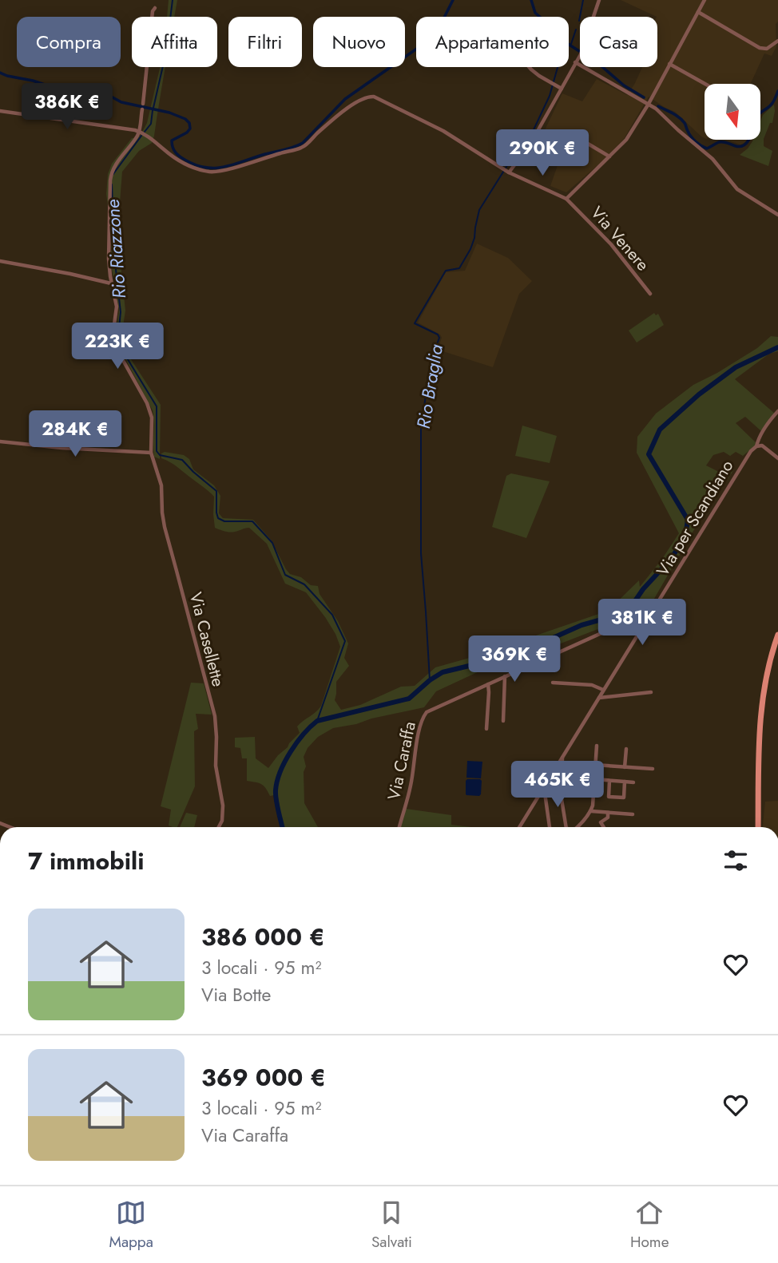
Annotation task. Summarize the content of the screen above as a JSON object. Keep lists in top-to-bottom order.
{
  "streets": {
    "street": [
      "Via Venere",
      "Via per Scandiano",
      "Via Casellette",
      "Via Caraffa"
    ]
  },
  "crossings": [
    ["Via Venere", "Via Casellette"],
    ["Via per Scandiano", "Via Caraffa"]
  ],
  "water": ["Rio Riazzone", "Rio Braglia"],
  "north": "bottom",
  "page": {
    "chip": [
      "Compra",
      "Affitta",
      "Filtri",
      "Nuovo",
      "Appartamento",
      "Casa"
    ],
    "price": [
      "386K €",
      "290K €",
      "223K €",
      "284K €",
      "381K €",
      "369K €",
      "465K €"
    ],
    "heading": "7 immobili",
    "list": [
      {
        "name": "386 000 €",
        "note": "3 locali · 95 m² · Via Botte"
      },
      {
        "name": "369 000 €",
        "note": "3 locali · 95 m² · Via Caraffa"
      }
    ],
    "tabs": ["Mappa", "Salvati", "Home"]
  }
}
